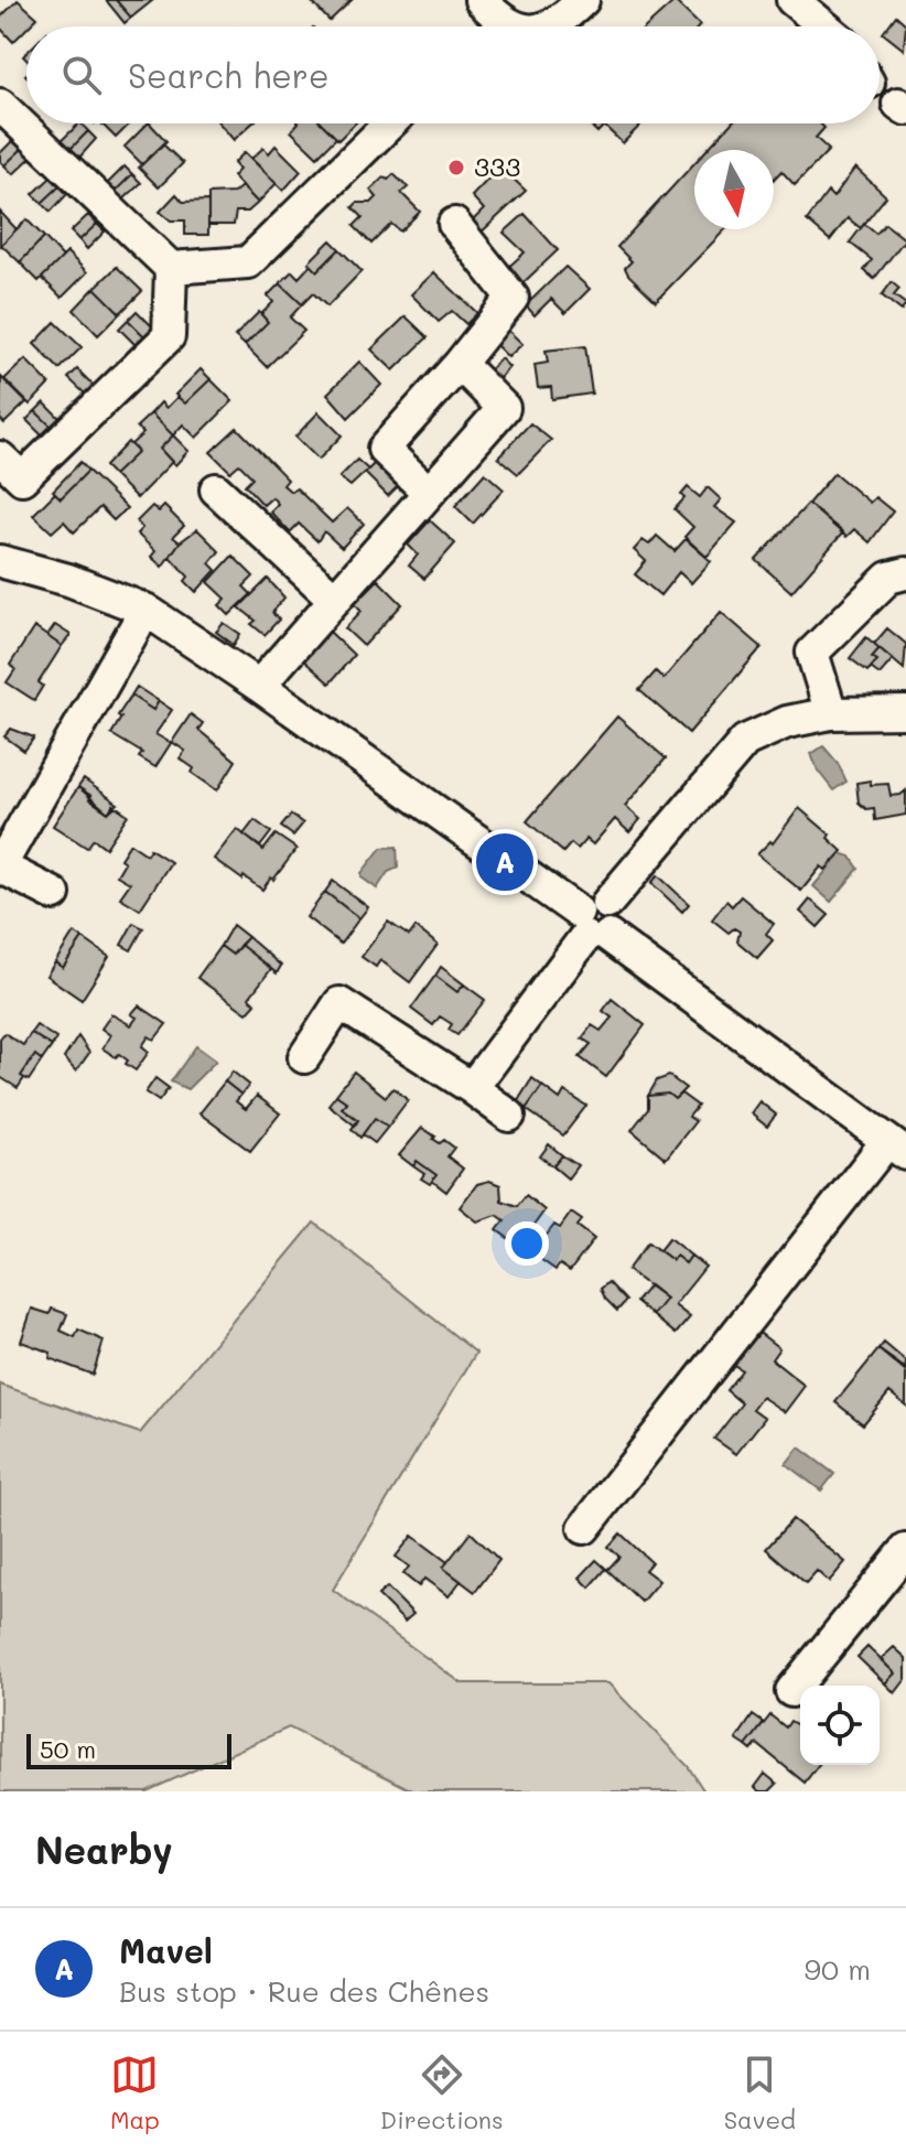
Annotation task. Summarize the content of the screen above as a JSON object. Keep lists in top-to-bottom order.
{
  "places": ["333"],
  "scale_bar": "50 m",
  "north": "bottom",
  "page": {
    "search": "Search here",
    "pins": "A",
    "scale": "50 m",
    "heading": "Nearby",
    "list": [
      {
        "mark": "A",
        "name": "Mavel",
        "note": "Bus stop · Rue des Chênes",
        "value": "90 m"
      }
    ],
    "nav": ["Map", "Directions", "Saved"]
  }
}
